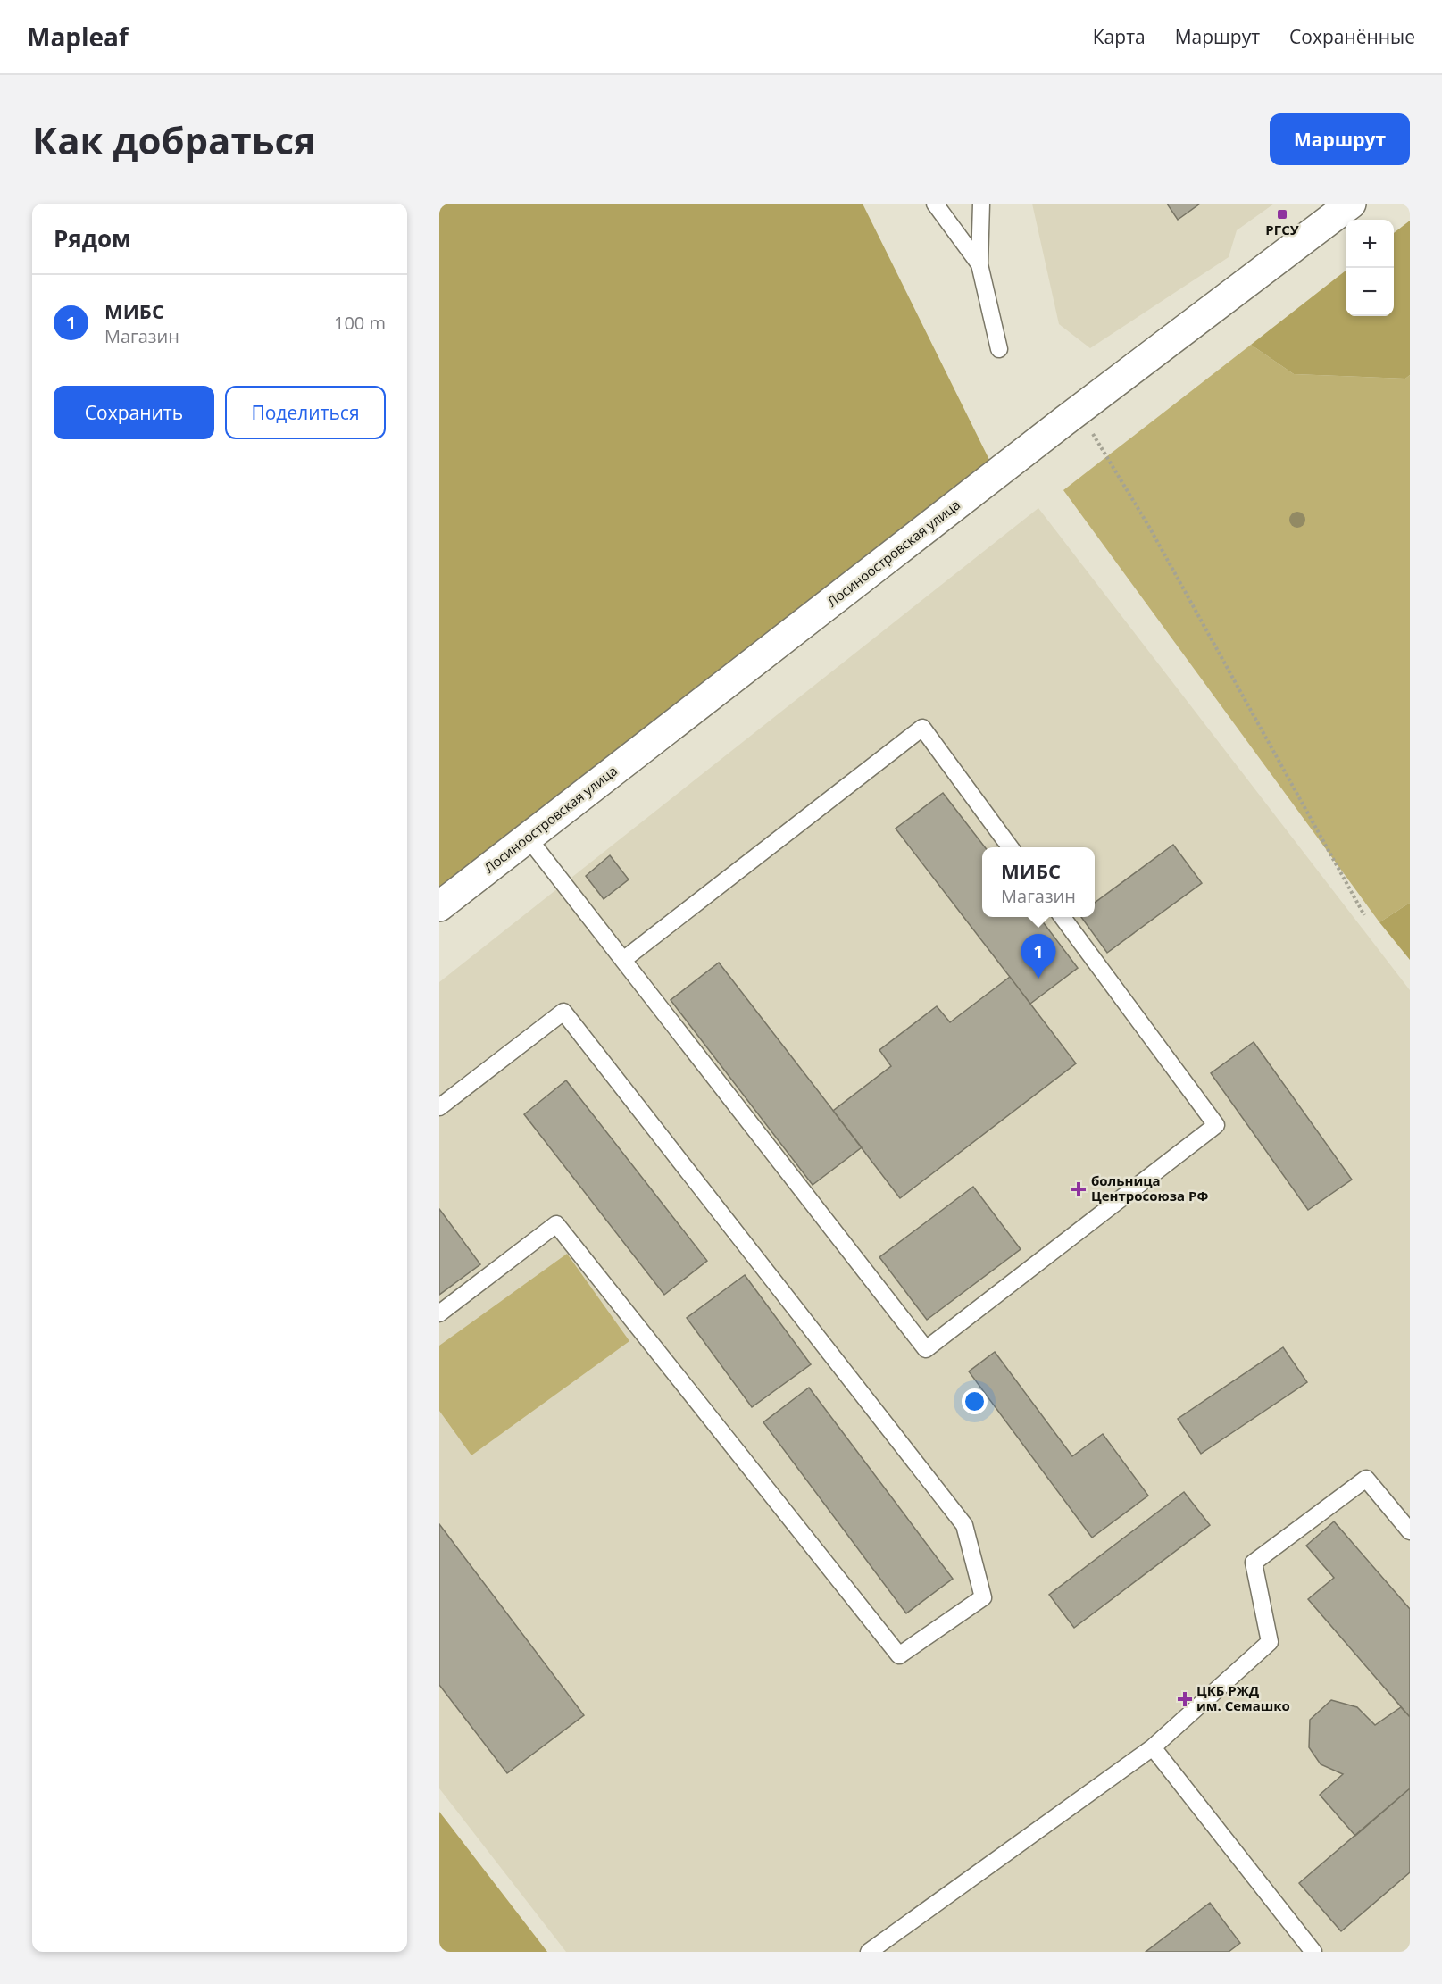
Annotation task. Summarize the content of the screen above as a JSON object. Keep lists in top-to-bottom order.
{
  "streets": {
    "street": ["Лосиноостровская улица"]
  },
  "places": {
    "transit": ["РГСУ"],
    "health": ["больница Центросоюза РФ", "ЦКБ РЖД им. Семашко"]
  },
  "page": {
    "header": "Mapleaf",
    "nav": ["Карта", "Маршрут", "Сохранённые"],
    "buttons": [
      "Маршрут",
      ["Сохранить", "Поделиться"]
    ],
    "title": "Как добраться",
    "heading": "Рядом",
    "map_buttons": ["+", "−"],
    "list": [
      {
        "mark": "1",
        "name": "МИБС",
        "note": "Магазин",
        "value": "100 m"
      }
    ],
    "popup": ["МИБС", "Магазин"],
    "pins": "1"
  }
}
